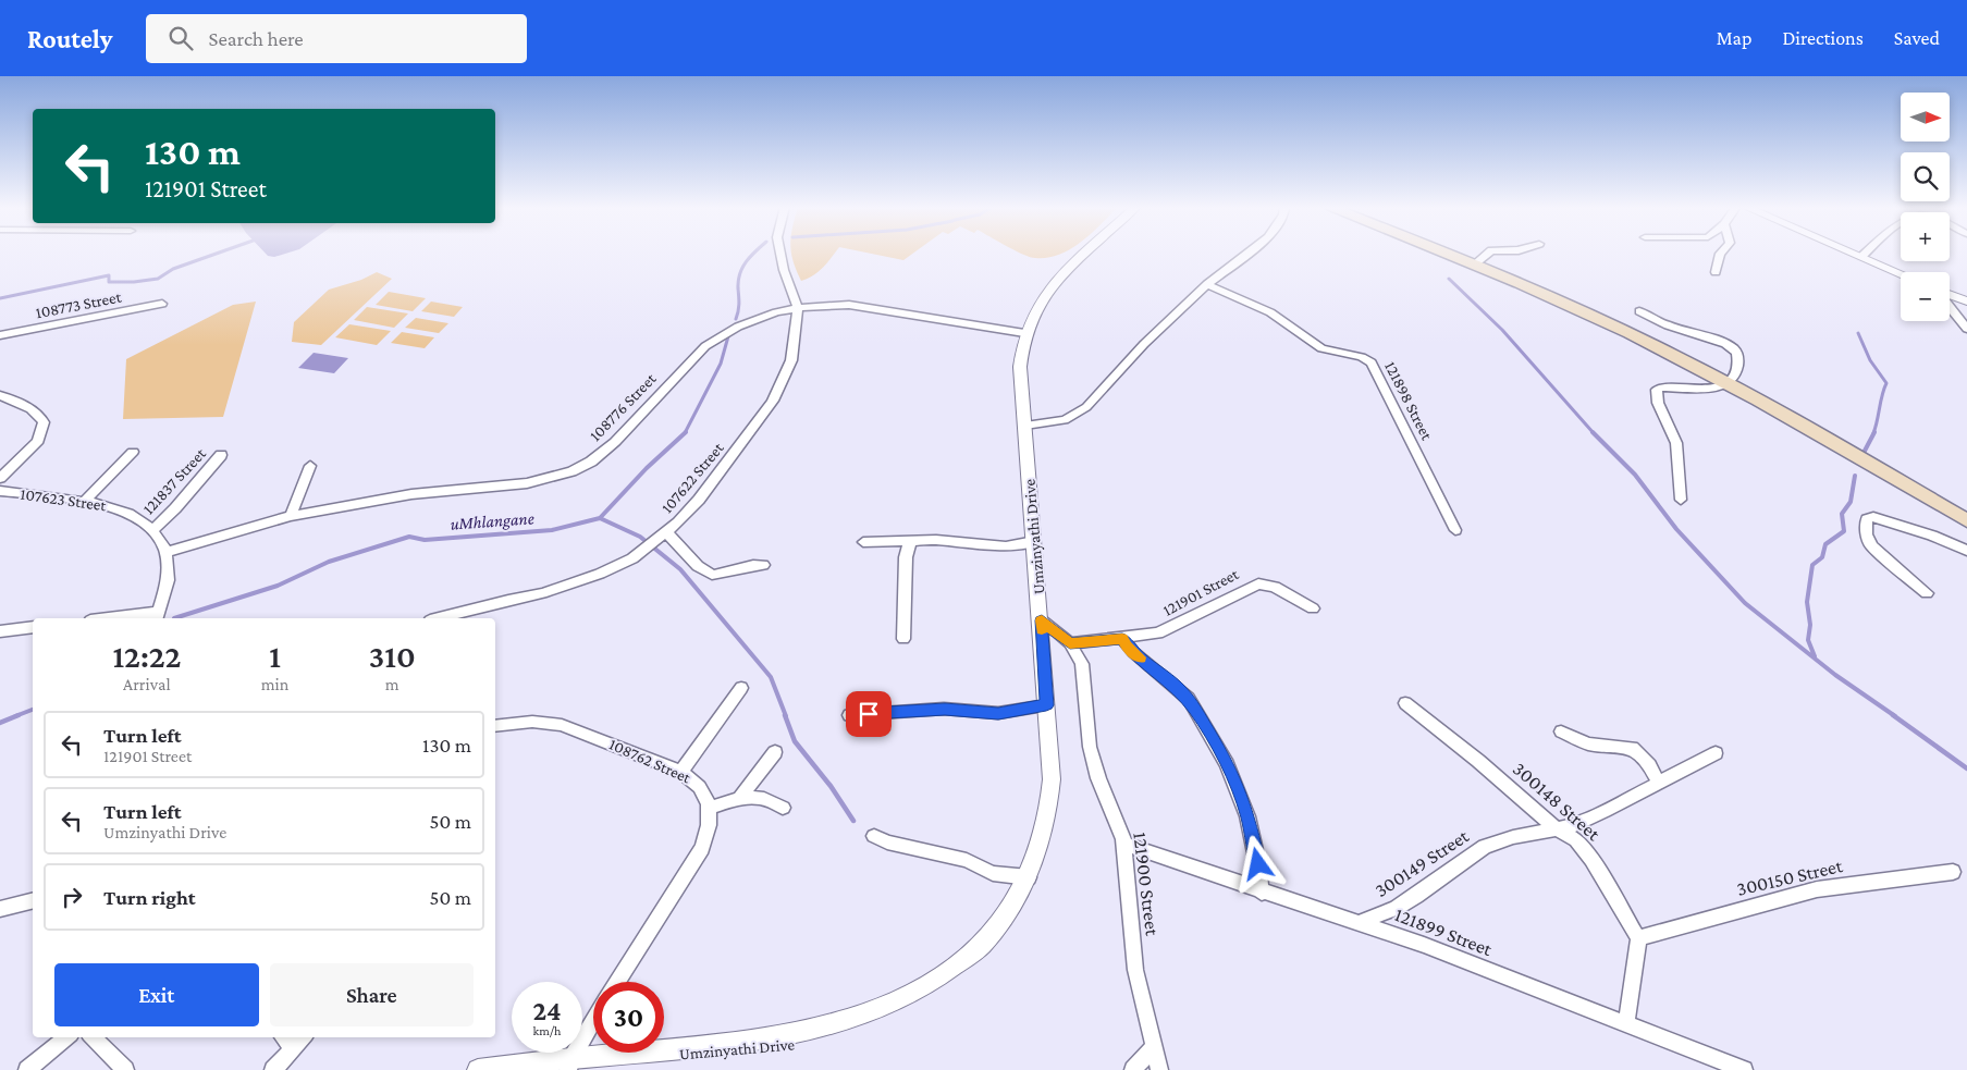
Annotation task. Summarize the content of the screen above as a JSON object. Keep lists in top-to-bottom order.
{
  "streets": {
    "street": [
      "108773 Street",
      "121898 Street",
      "108776 Street",
      "107622 Street",
      "121837 Street",
      "107623 Street",
      "Umzinyathi Drive",
      "121901 Street",
      "108762 Street",
      "300148 Street",
      "300149 Street",
      "300150 Street",
      "121900 Street",
      "121899 Street"
    ]
  },
  "crossings": [
    ["108776 Street", "107622 Street"],
    ["108776 Street", "107623 Street"],
    ["108776 Street", "Umzinyathi Drive"],
    ["121837 Street", "107623 Street"],
    ["121901 Street", "121900 Street"],
    ["300148 Street", "300149 Street"],
    ["300148 Street", "300150 Street"],
    ["300149 Street", "121899 Street"],
    ["121900 Street", "121899 Street"]
  ],
  "water": ["uMhlangane"],
  "north": "right",
  "page": {
    "header": "Routely",
    "search": "Search here",
    "nav": ["Map", "Directions", "Saved"],
    "map_buttons": ["+", "−"],
    "turn": ["130 m", "121901 Street"],
    "eta": [
      "12:22",
      "Arrival",
      "1",
      "min",
      "310",
      "m"
    ],
    "list": [
      {
        "name": "Turn left",
        "note": "121901 Street",
        "value": "130 m"
      },
      {
        "name": "Turn left",
        "note": "Umzinyathi Drive",
        "value": "50 m"
      },
      {
        "name": "Turn right",
        "value": "50 m"
      }
    ],
    "buttons": ["Exit", "Share"],
    "speed": "24 km/h",
    "limit": "30"
  }
}
